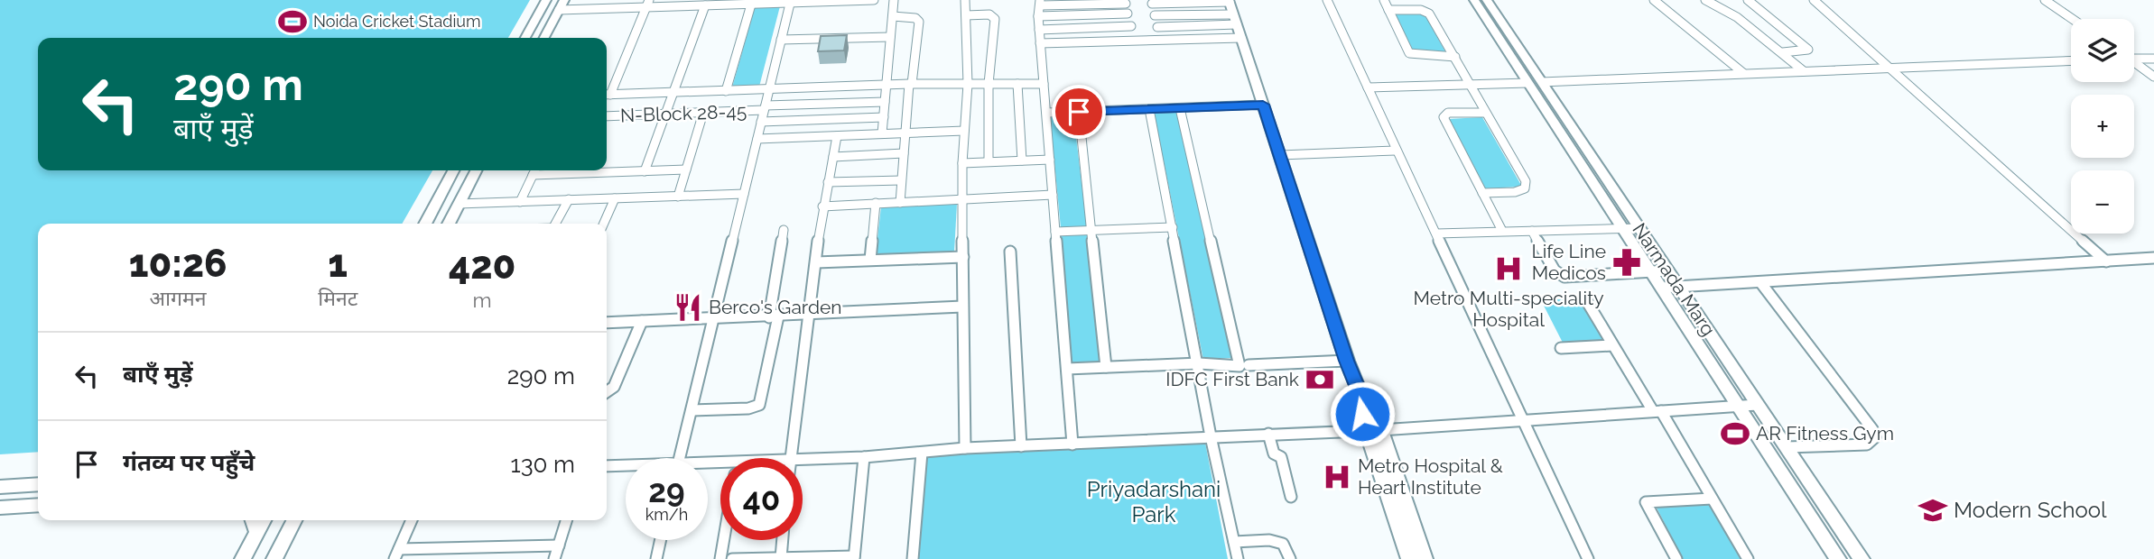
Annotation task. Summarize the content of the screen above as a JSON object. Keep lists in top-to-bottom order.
{
  "streets": {
    "street": ["N-Block 28-45", "Narmada Marg"]
  },
  "parks": ["Priyadarshani Park"],
  "places": {
    "sports": ["Noida Cricket Stadium", "AR Fitness Gym"],
    "pharmacy": ["Life Line Medicos"],
    "hospital": ["Metro Multi-speciality Hospital", "Metro Hospital & Heart Institute"],
    "restaurant": ["Berco's Garden"],
    "bank": ["IDFC First Bank"],
    "school or university": ["Modern School"]
  },
  "page": {
    "map_buttons": ["+", "−"],
    "turn": ["290 m", "बाएँ मुड़ें"],
    "eta": [
      "10:26",
      "आगमन",
      "1",
      "मिनट",
      "420",
      "m"
    ],
    "list": [
      {
        "name": "बाएँ मुड़ें",
        "value": "290 m"
      },
      {
        "name": "गंतव्य पर पहुँचे",
        "value": "130 m"
      }
    ],
    "speed": "29 km/h",
    "limit": "40"
  }
}
